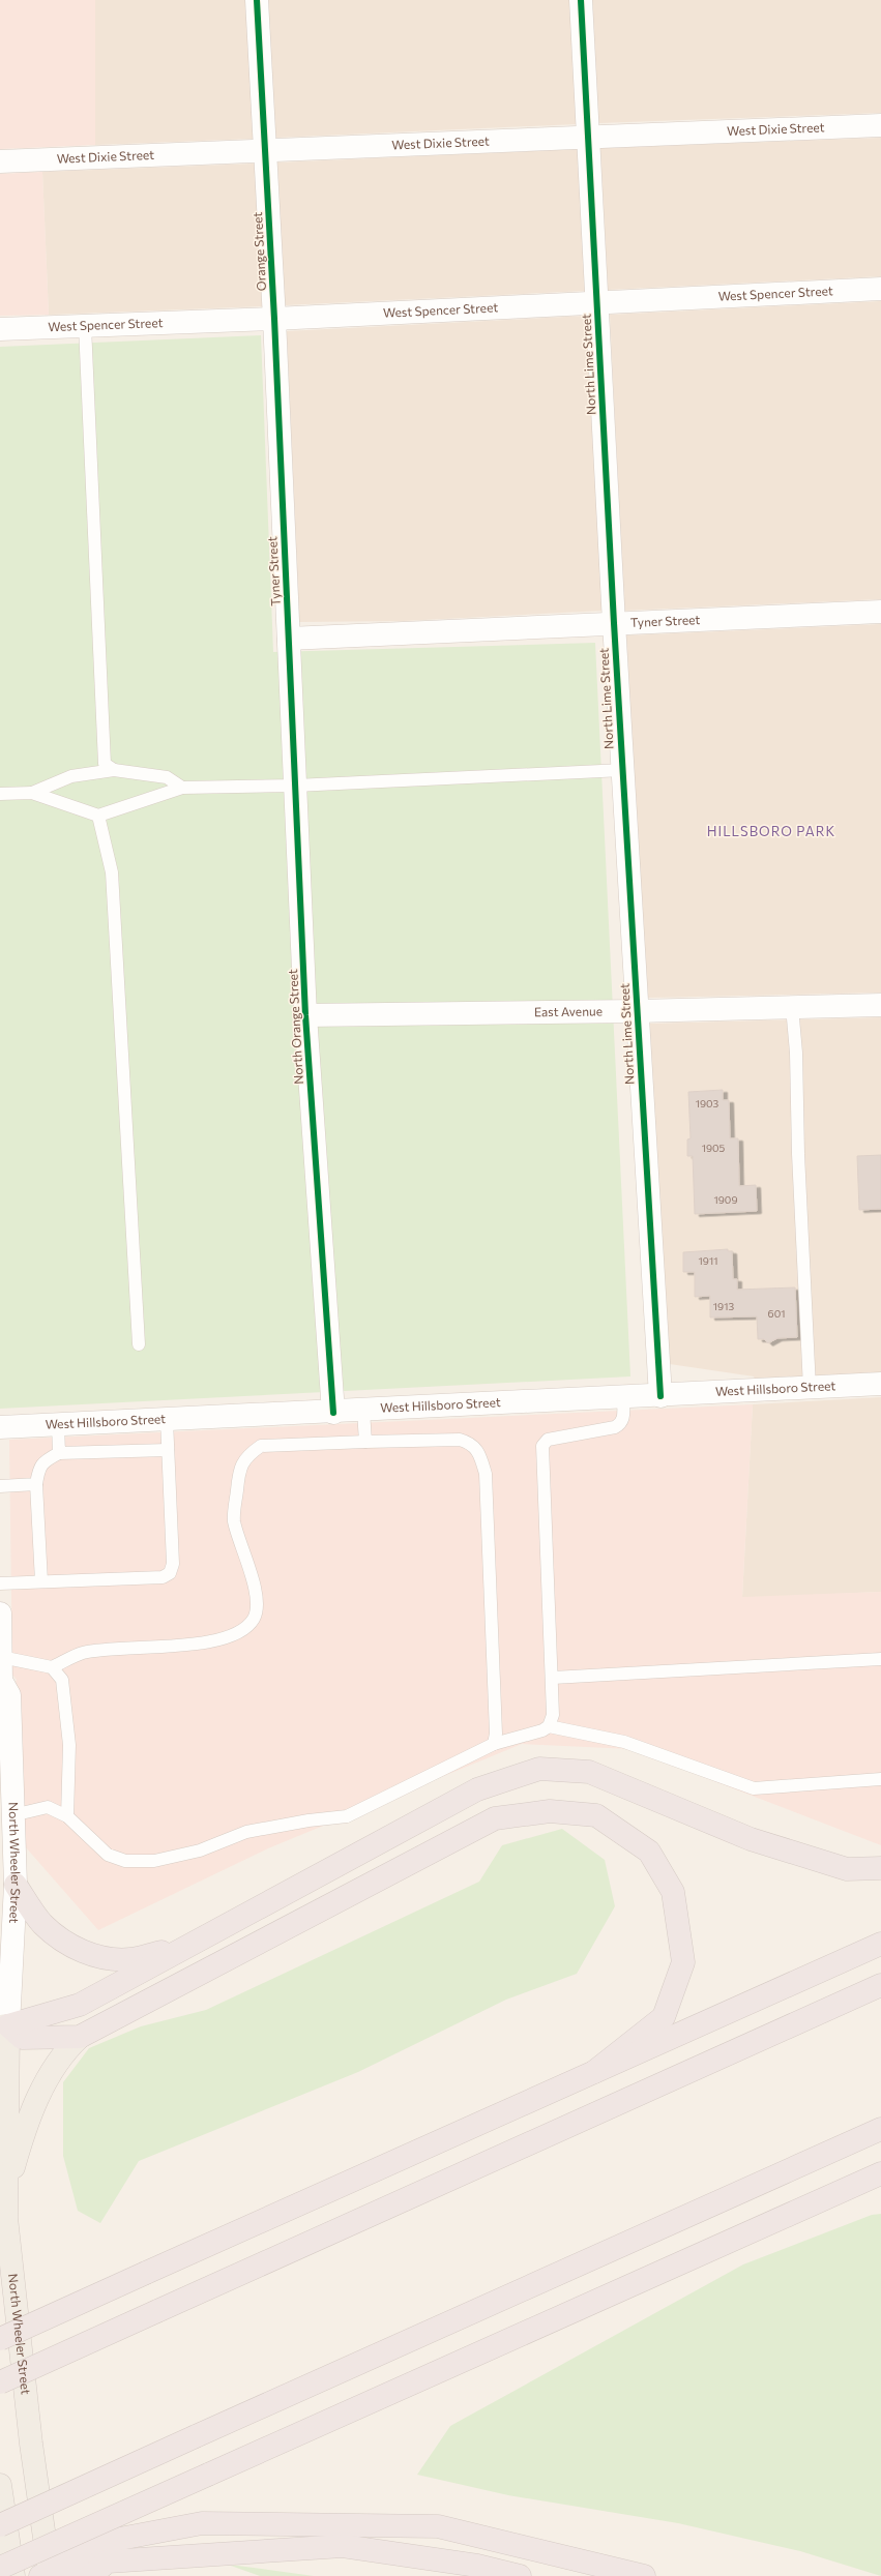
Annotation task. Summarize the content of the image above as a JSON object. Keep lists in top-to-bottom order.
{
  "streets": {
    "main road": ["North Wheeler Street"],
    "street": [
      "West Dixie Street",
      "Orange Street",
      "West Spencer Street",
      "North Lime Street",
      "Tyner Street",
      "East Avenue",
      "North Orange Street",
      "West Hillsboro Street"
    ]
  },
  "crossings": [
    ["West Dixie Street", "Orange Street"],
    ["West Dixie Street", "North Lime Street"],
    ["Orange Street", "West Spencer Street"],
    ["Orange Street", "Tyner Street"],
    ["West Spencer Street", "North Lime Street"],
    ["North Lime Street", "Tyner Street"],
    ["North Lime Street", "East Avenue"],
    ["North Lime Street", "West Hillsboro Street"],
    ["Tyner Street", "North Orange Street"],
    ["East Avenue", "North Orange Street"],
    ["North Orange Street", "West Hillsboro Street"]
  ],
  "districts": ["HILLSBORO PARK"],
  "house_numbers": [
    "1903",
    "1905",
    "1909",
    "1911",
    "1913",
    "601"
  ]
}
